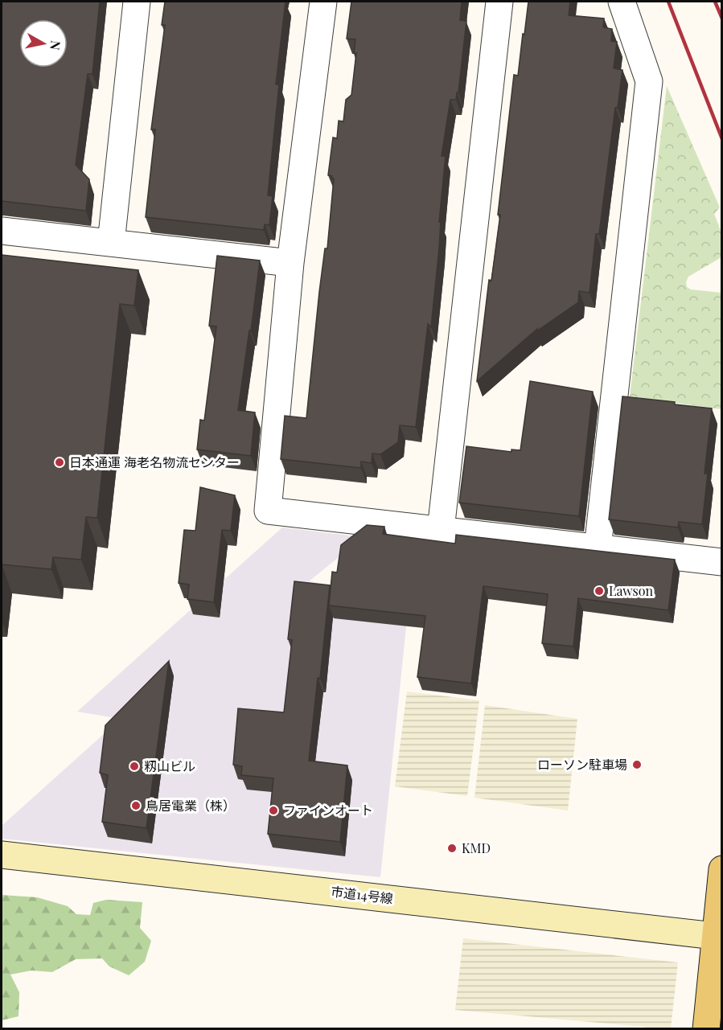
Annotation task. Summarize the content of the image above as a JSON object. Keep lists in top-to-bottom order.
{
  "streets": {
    "street": ["市道14号線"]
  },
  "places": [
    "日本通運 海老名物流センター",
    "Lawson",
    "ローソン駐車場",
    "籾山ビル",
    "鳥居電業（株）",
    "ファインオート",
    "KMD"
  ],
  "north": "right"
}
